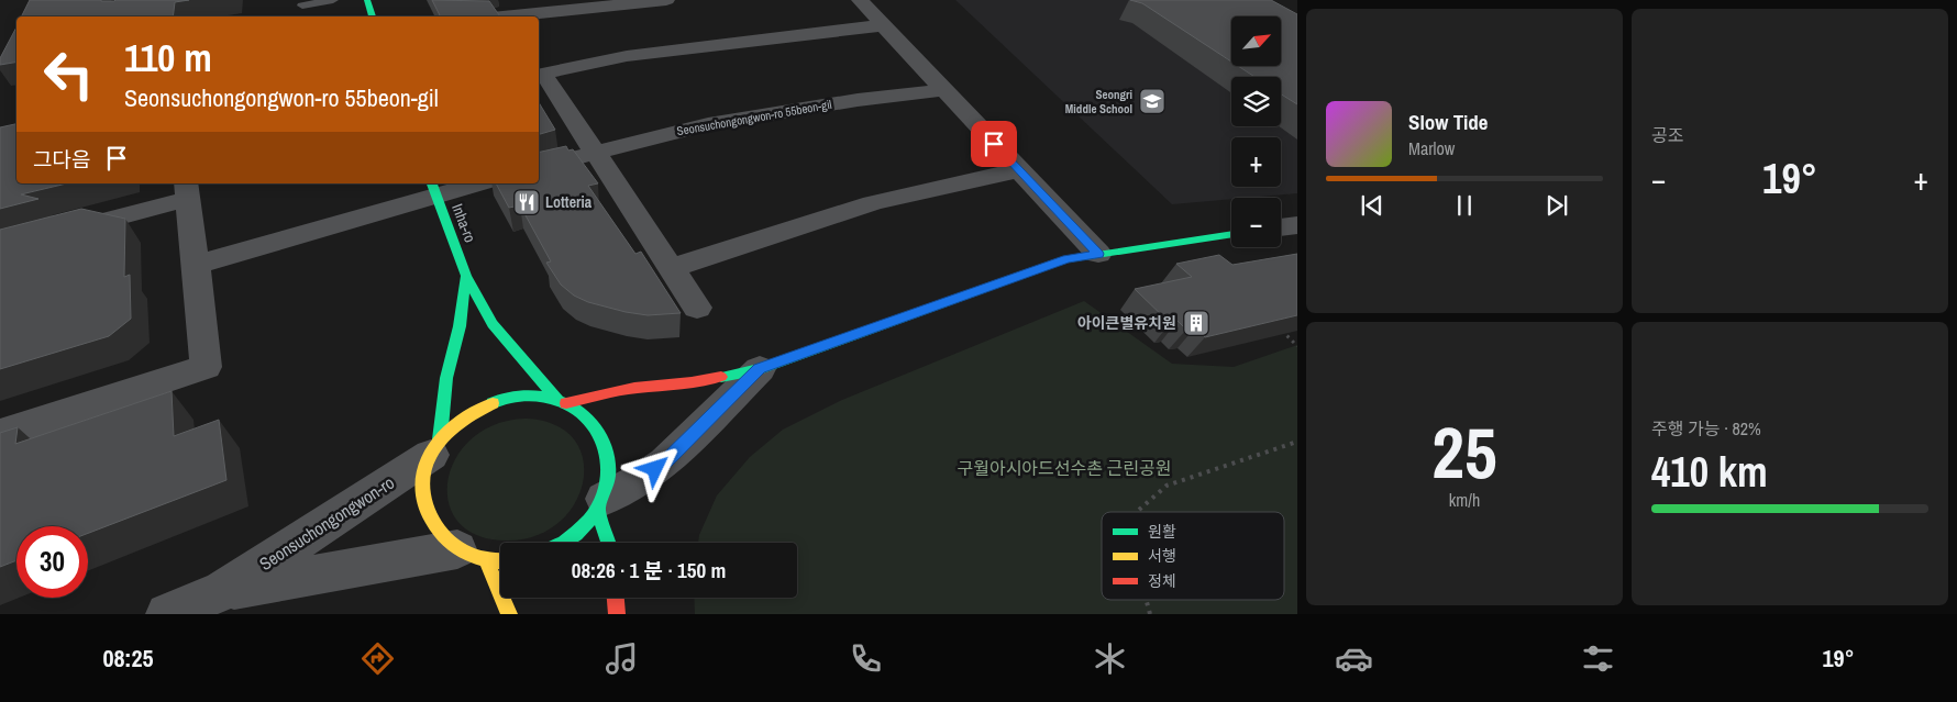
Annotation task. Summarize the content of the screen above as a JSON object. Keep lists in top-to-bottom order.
{
  "streets": {
    "main road": ["Inha-ro"],
    "street": ["Seonsuchongongwon-ro 55beon-gil", "Seonsuchongongwon-ro"]
  },
  "parks": ["구월아시아드선수촌 근린공원"],
  "places": {
    "school or university": ["Seongri Middle School"],
    "restaurant": ["Lotteria"],
    "building": ["아이큰별유치원"]
  },
  "legend": ["원활", "서행", "정체"],
  "north": "top right",
  "page": {
    "tile": [
      "공조",
      ["25", "km/h"],
      ["주행 가능 · 82%", "410 km"]
    ],
    "map_buttons": ["+", "−"],
    "turn": ["110 m", "Seonsuchongongwon-ro 55beon-gil"],
    "song": ["Slow Tide", "Marlow"],
    "then": "그다음",
    "heat": ["−", "19°", "+"],
    "limit": "30",
    "trip": "08:26 · 1 분 · 150 m",
    "tabs": ["08:25", "19°"]
  }
}
